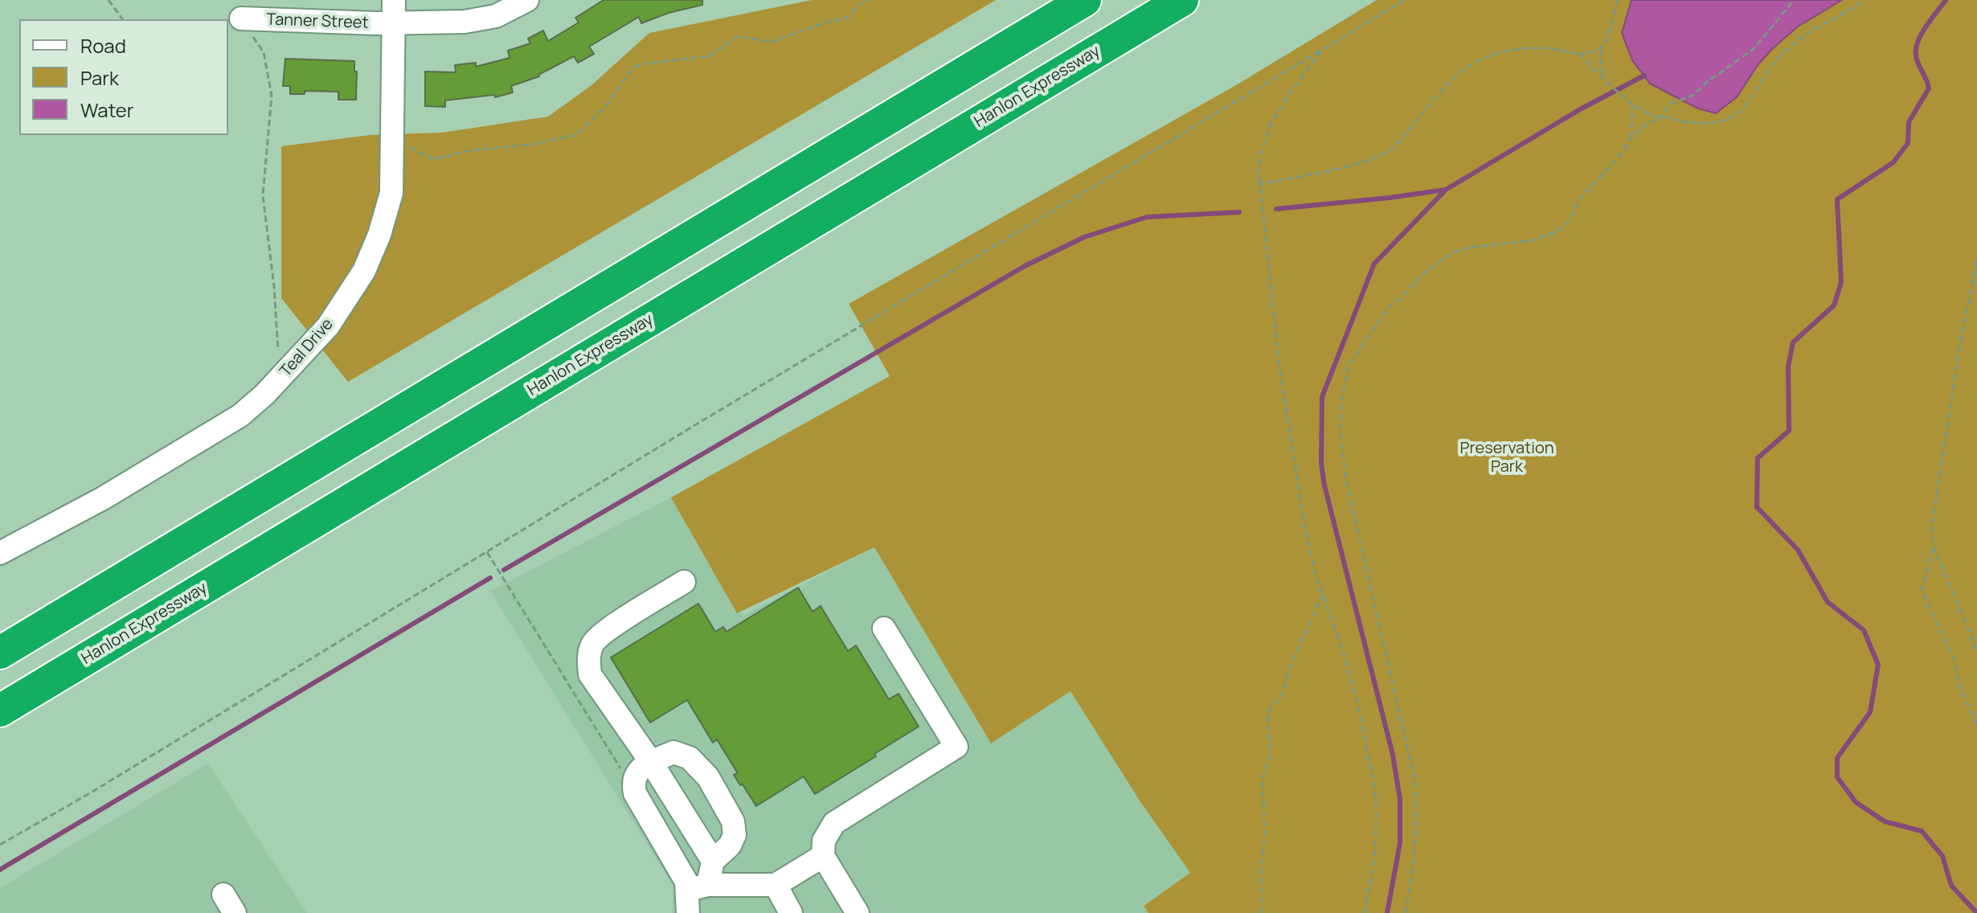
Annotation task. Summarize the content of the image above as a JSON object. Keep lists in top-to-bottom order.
{
  "streets": {
    "highway": ["Hanlon Expressway"],
    "street": ["Tanner Street", "Teal Drive"]
  },
  "crossings": [
    ["Tanner Street", "Teal Drive"]
  ],
  "parks": ["Preservation Park"],
  "legend": ["Road", "Park", "Water"]
}
